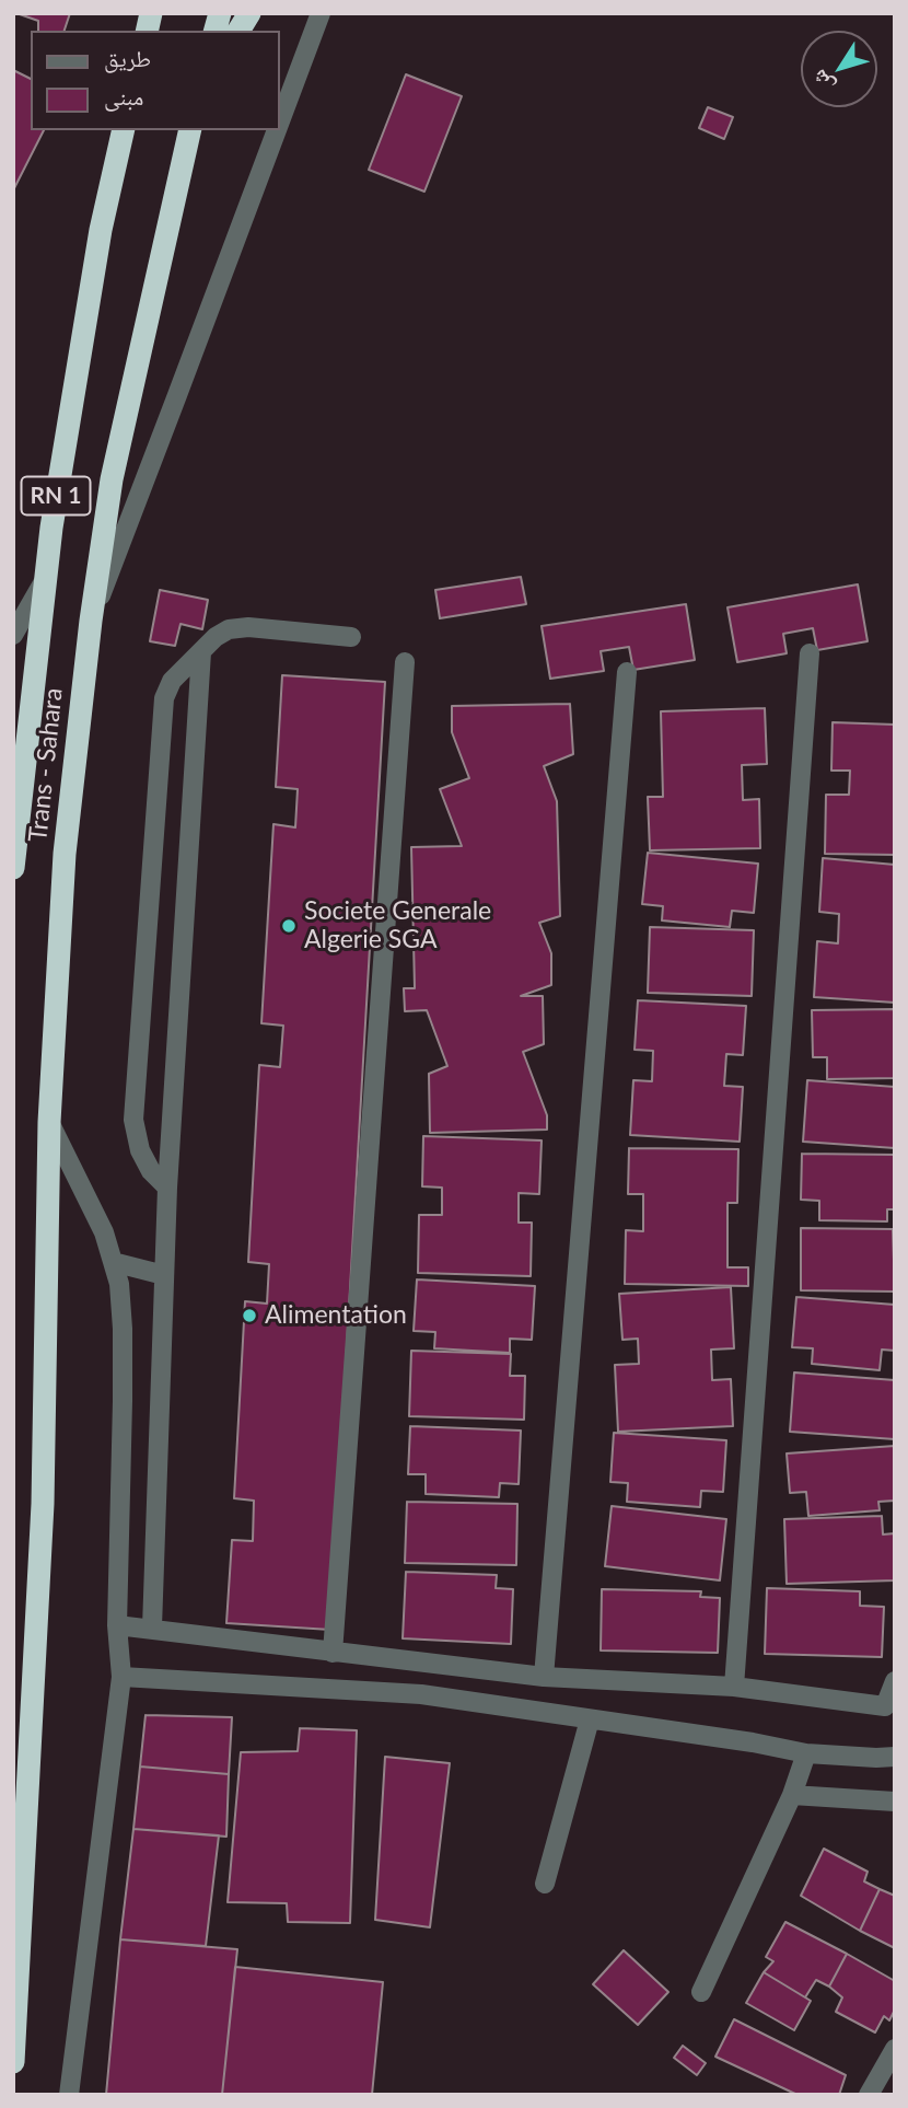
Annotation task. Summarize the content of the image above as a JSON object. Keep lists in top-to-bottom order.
{
  "streets": {
    "highway": ["RN 1", "Trans - Sahara"]
  },
  "places": ["Societe Generale Algerie SGA", "Alimentation"],
  "legend": ["طريق", "مبنى"],
  "north": "bottom left"
}
